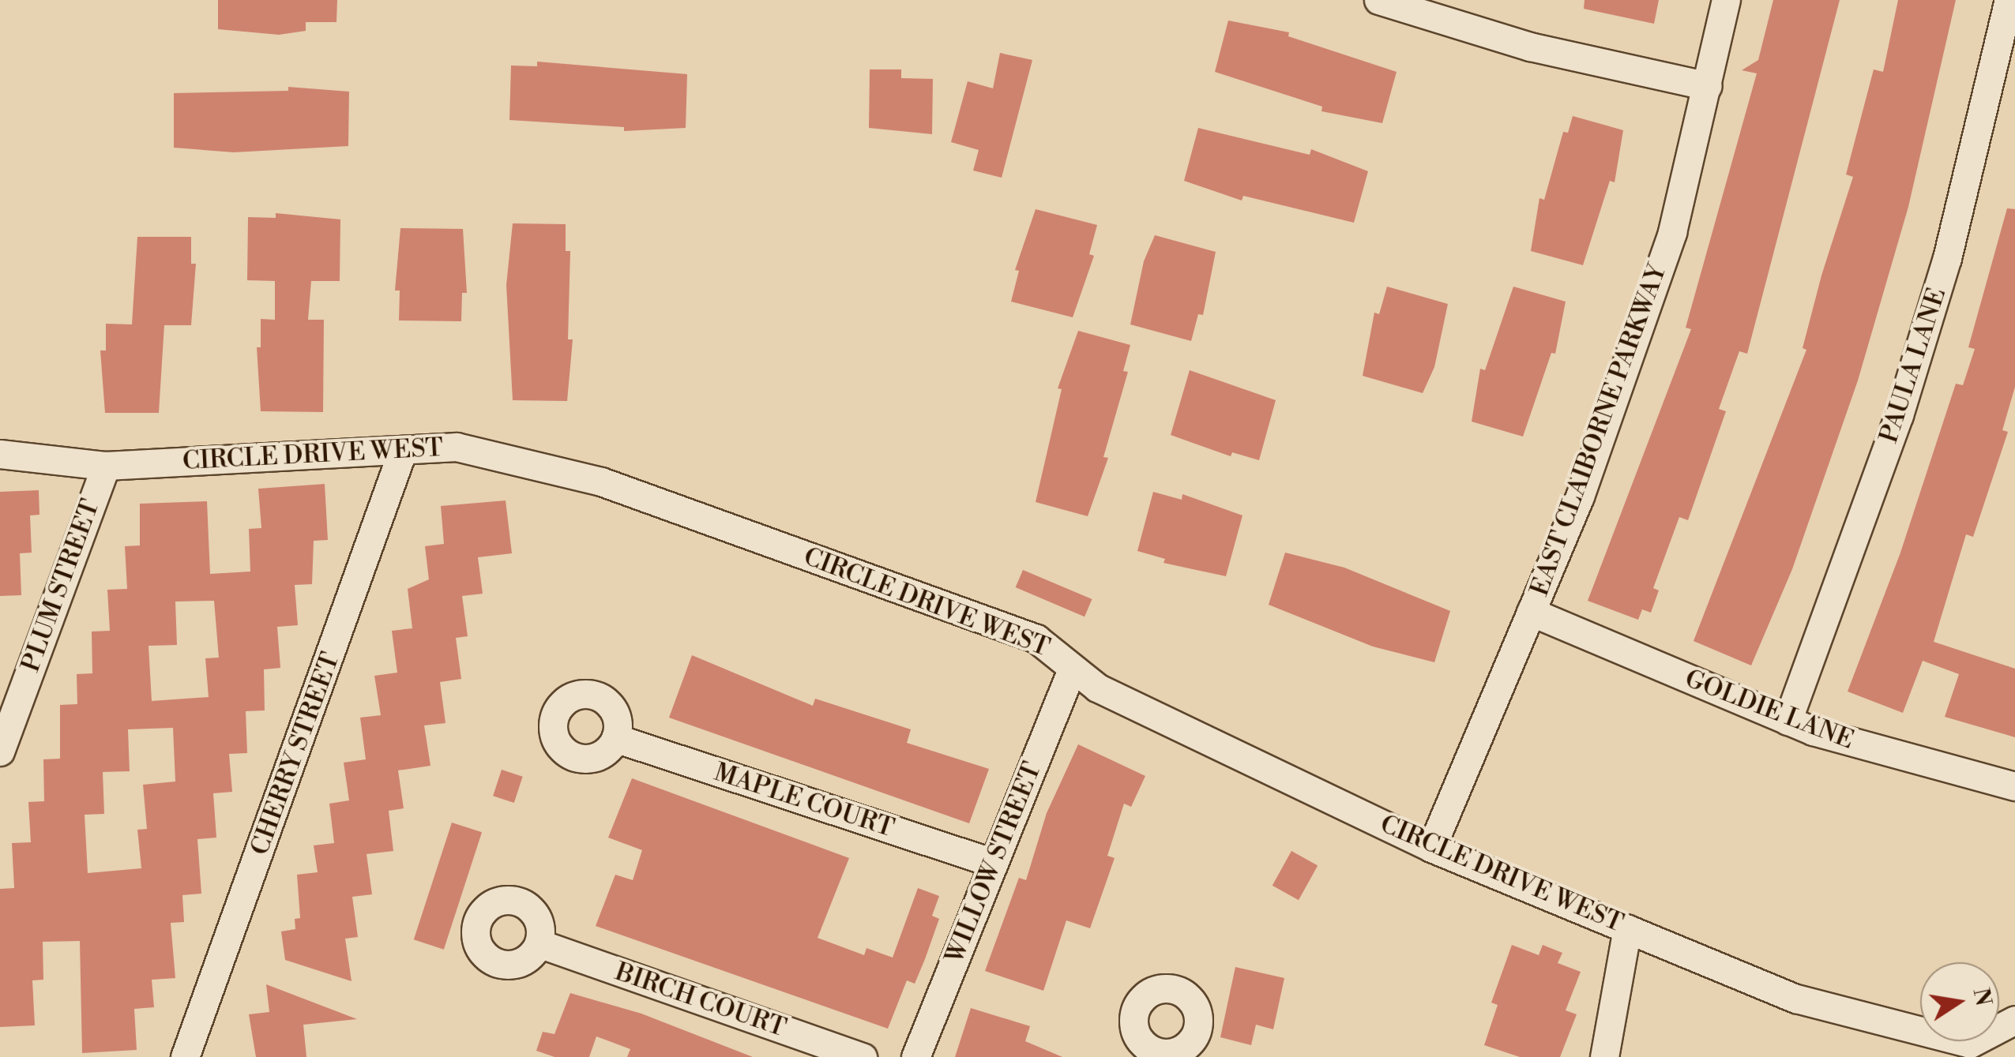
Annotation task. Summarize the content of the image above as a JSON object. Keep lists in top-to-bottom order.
{
  "streets": {
    "street": [
      "PAULA LANE",
      "EAST CLAIBORNE PARKWAY",
      "CIRCLE DRIVE WEST",
      "PLUM STREET",
      "GOLDIE LANE",
      "CHERRY STREET",
      "MAPLE COURT",
      "WILLOW STREET",
      "BIRCH COURT"
    ]
  },
  "crossings": [
    ["PAULA LANE", "GOLDIE LANE"],
    ["EAST CLAIBORNE PARKWAY", "CIRCLE DRIVE WEST"],
    ["EAST CLAIBORNE PARKWAY", "GOLDIE LANE"],
    ["CIRCLE DRIVE WEST", "PLUM STREET"],
    ["CIRCLE DRIVE WEST", "CHERRY STREET"],
    ["CIRCLE DRIVE WEST", "WILLOW STREET"],
    ["MAPLE COURT", "WILLOW STREET"]
  ],
  "north": "right"
}
